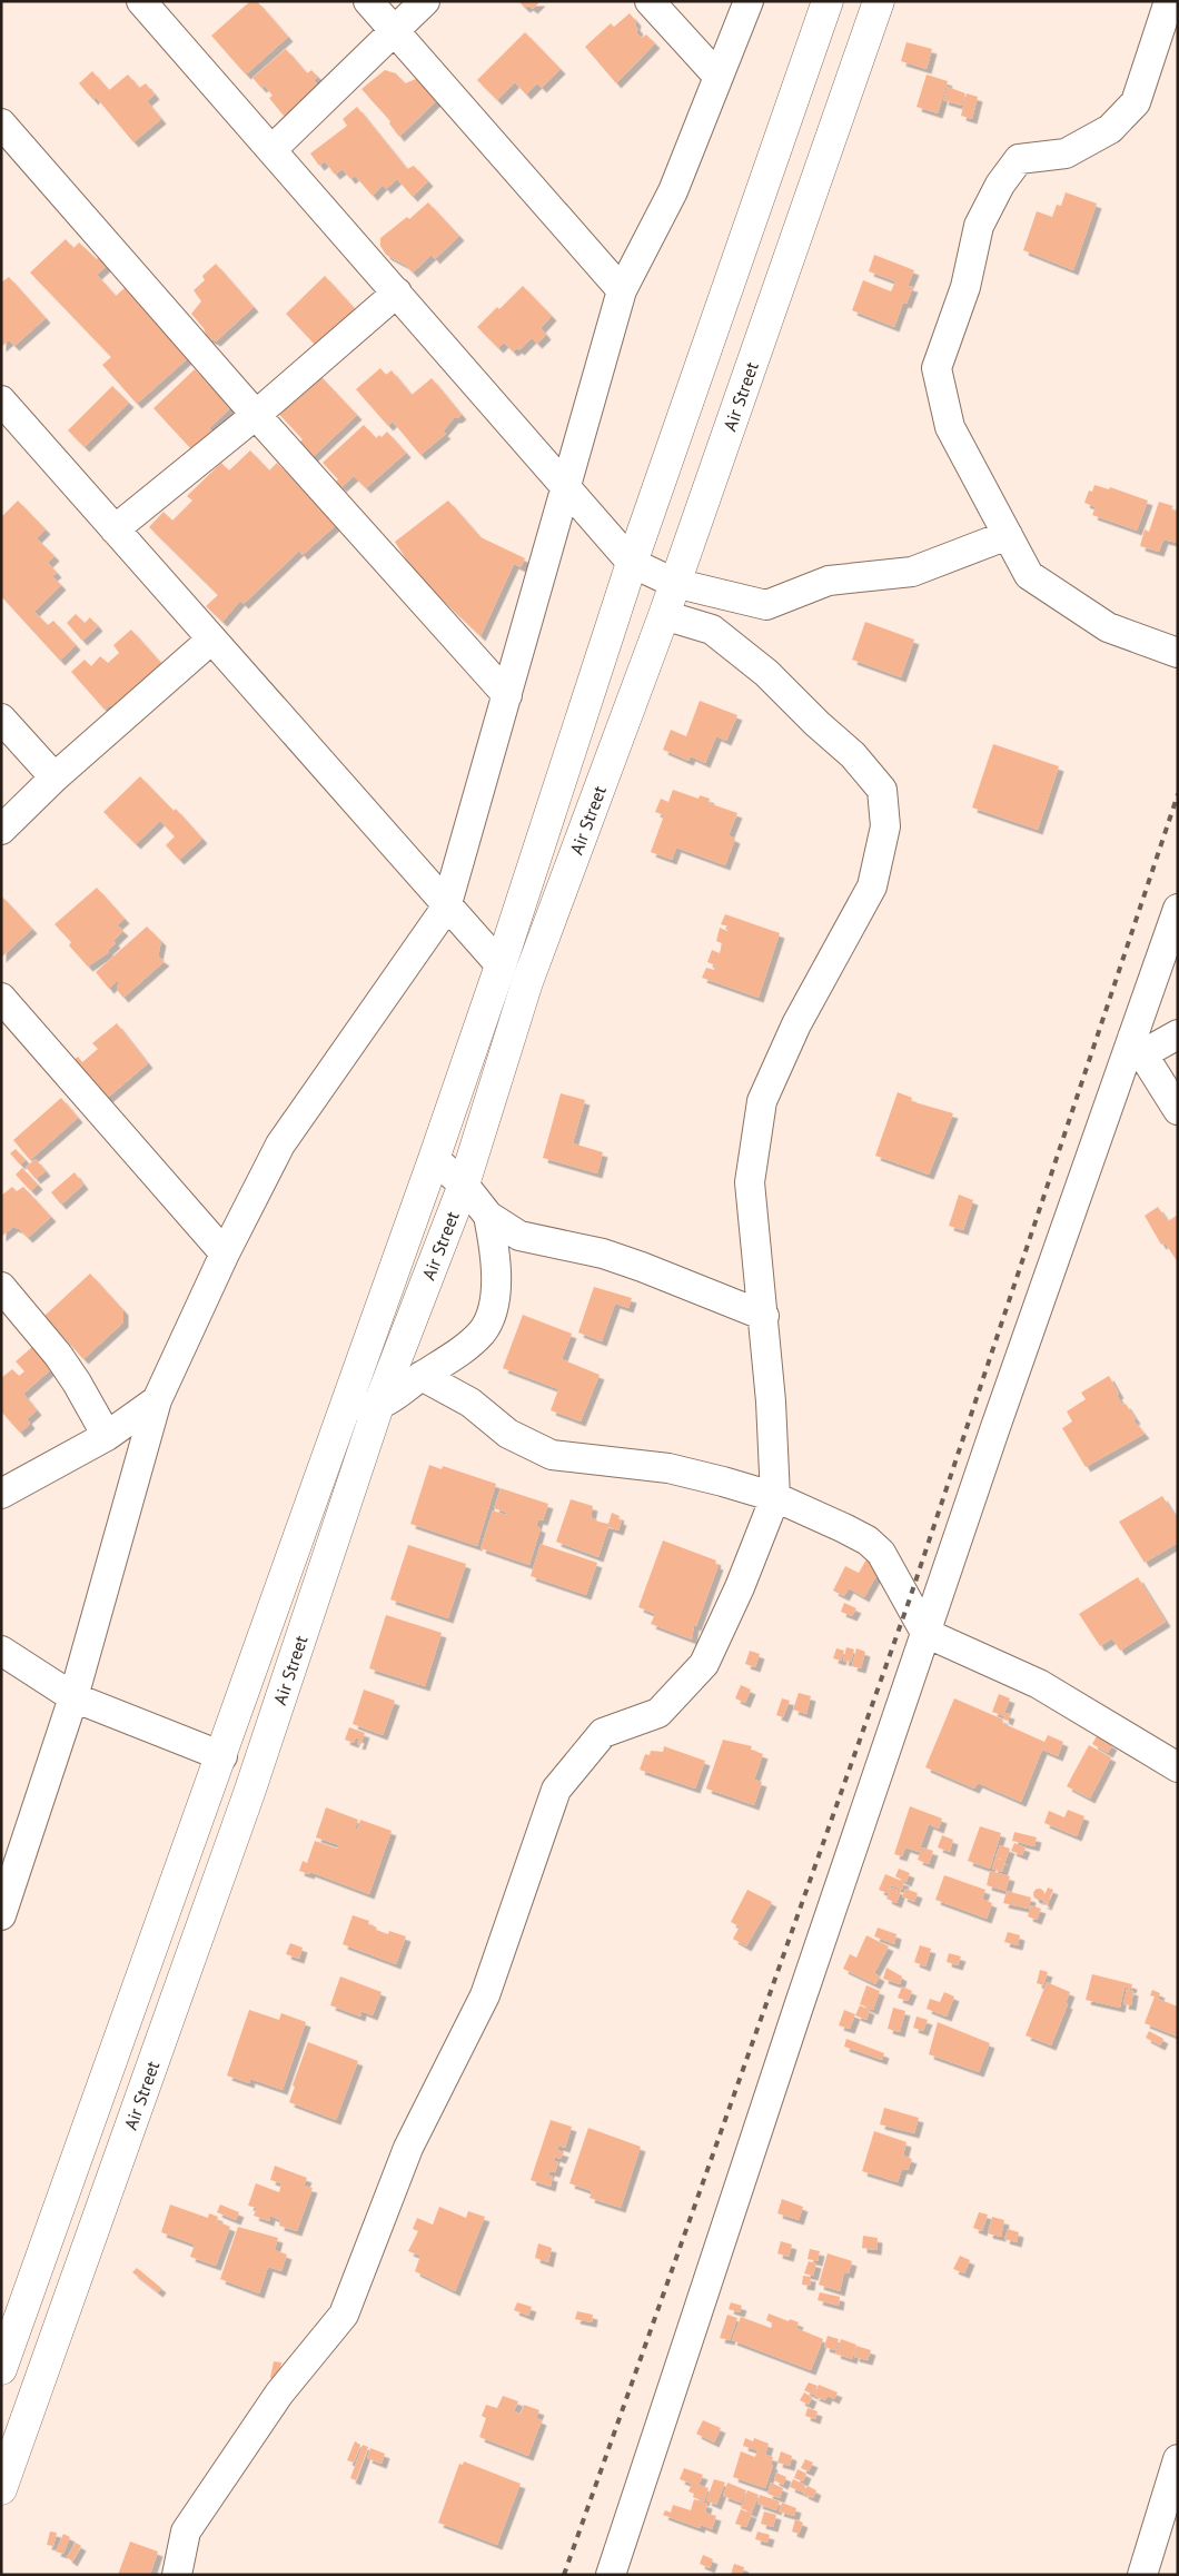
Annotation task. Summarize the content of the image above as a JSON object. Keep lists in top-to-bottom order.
{
  "streets": {
    "main road": ["Air Street"]
  }
}
